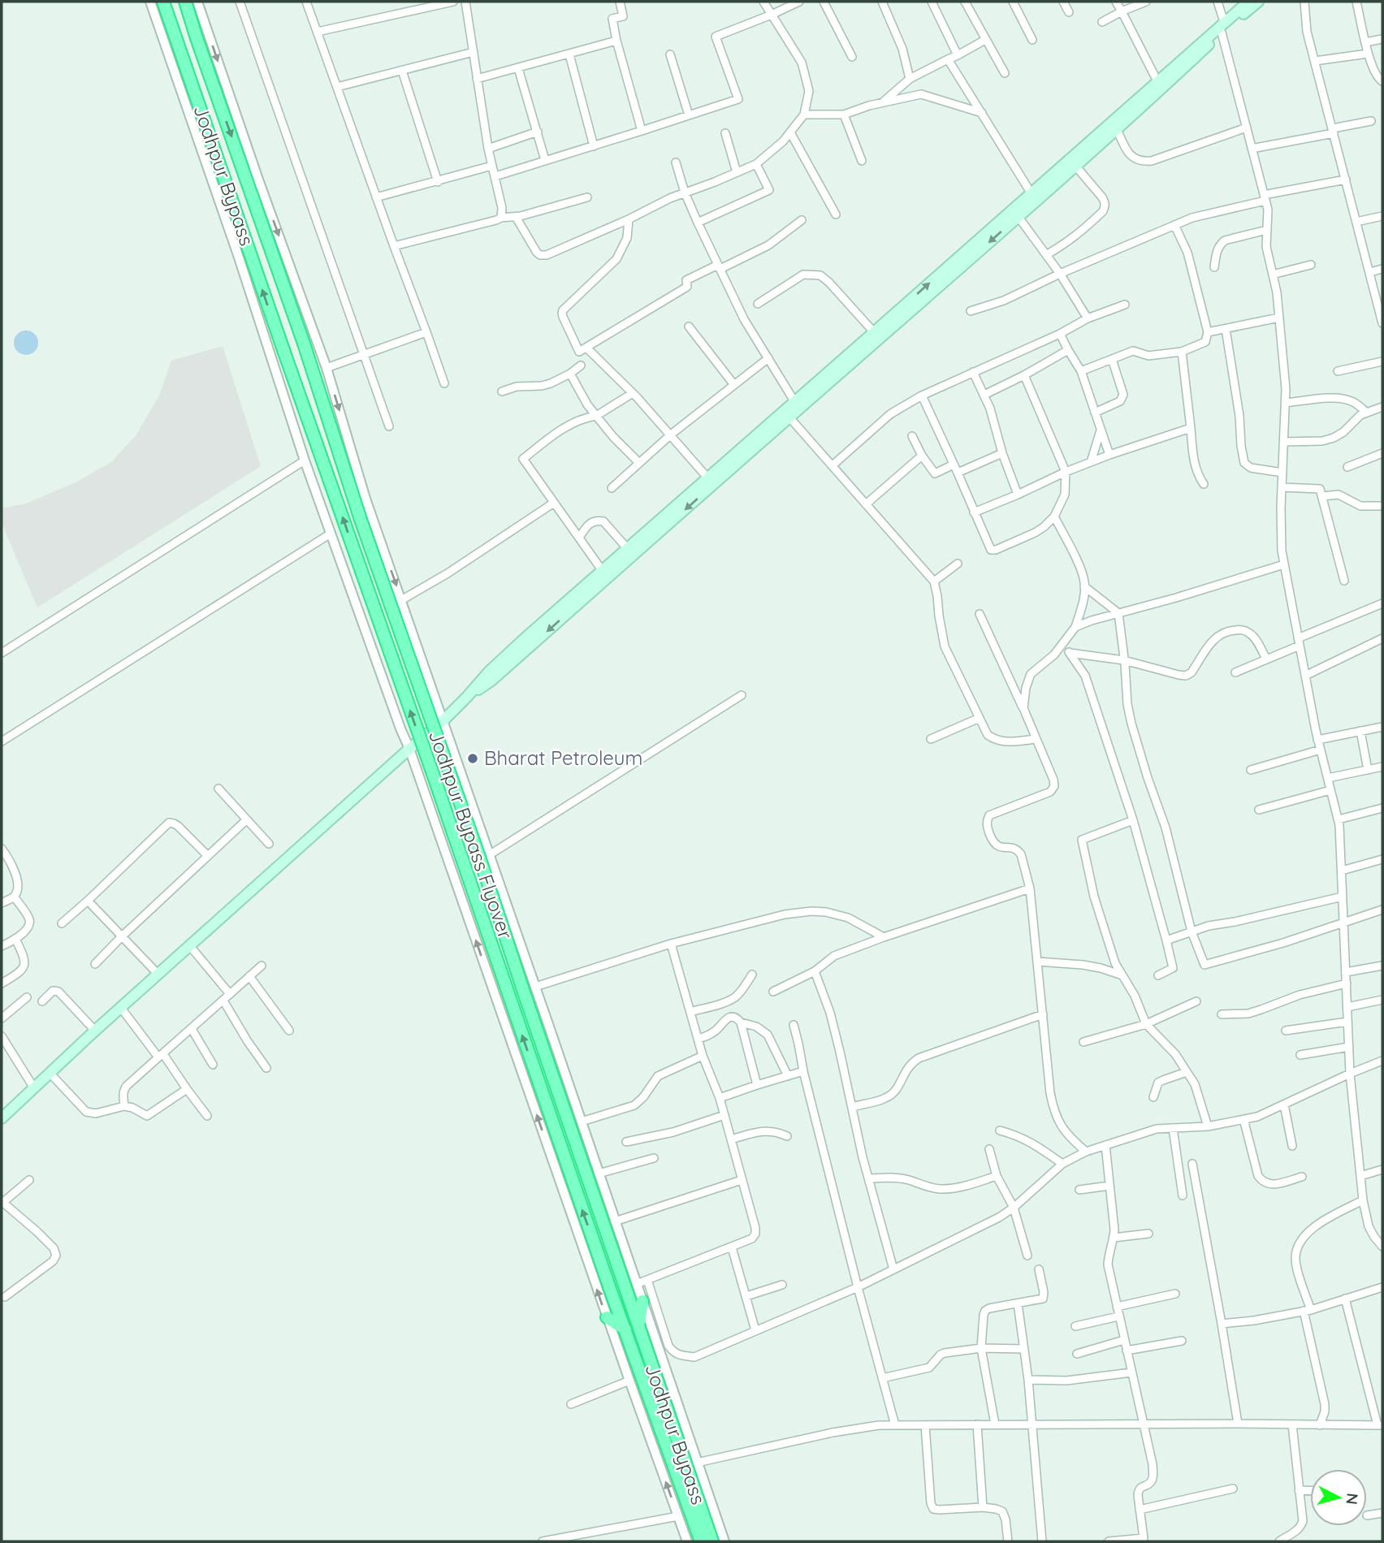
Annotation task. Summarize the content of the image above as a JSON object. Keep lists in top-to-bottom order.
{
  "streets": {
    "highway": ["Jodhpur Bypass", "Jodhpur Bypass Flyover"]
  },
  "crossings": [
    ["Jodhpur Bypass", "Jodhpur Bypass Flyover"]
  ],
  "places": ["Bharat Petroleum"],
  "north": "right"
}
